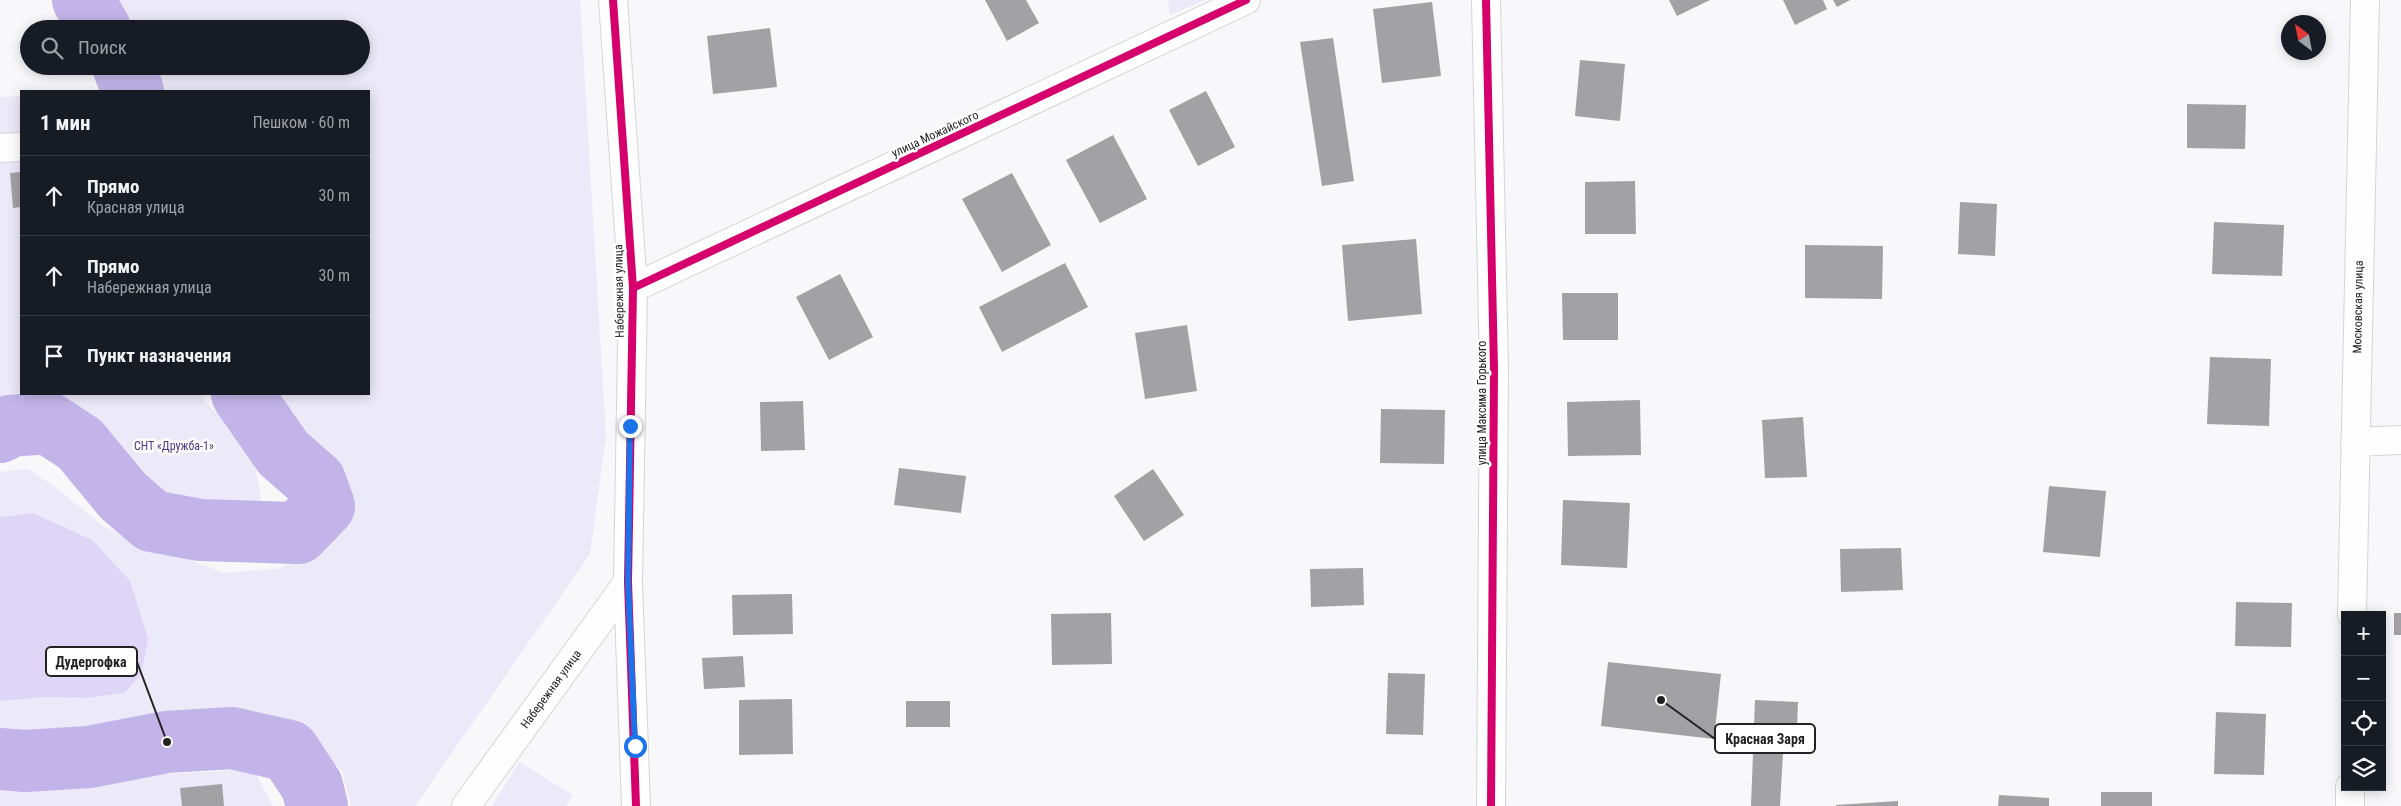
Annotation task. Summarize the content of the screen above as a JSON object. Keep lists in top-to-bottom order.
{
  "streets": {
    "street": [
      "улица Можайского",
      "Набережная улица",
      "Московская улица",
      "улица Максима Горького"
    ]
  },
  "crossings": [
    ["улица Можайского", "Набережная улица"]
  ],
  "parks": ["СНТ «Дружба-1»"],
  "places": ["Красная Заря", "Дудергофка"],
  "north": "top left",
  "page": {
    "search": "Поиск",
    "heading": ["1 мин", "Пешком · 60 m"],
    "list": [
      ["Прямо", "Красная улица", "30 m"],
      ["Прямо", "Набережная улица", "30 m"],
      "Пункт назначения"
    ],
    "map_buttons": ["+", "−"]
  }
}
